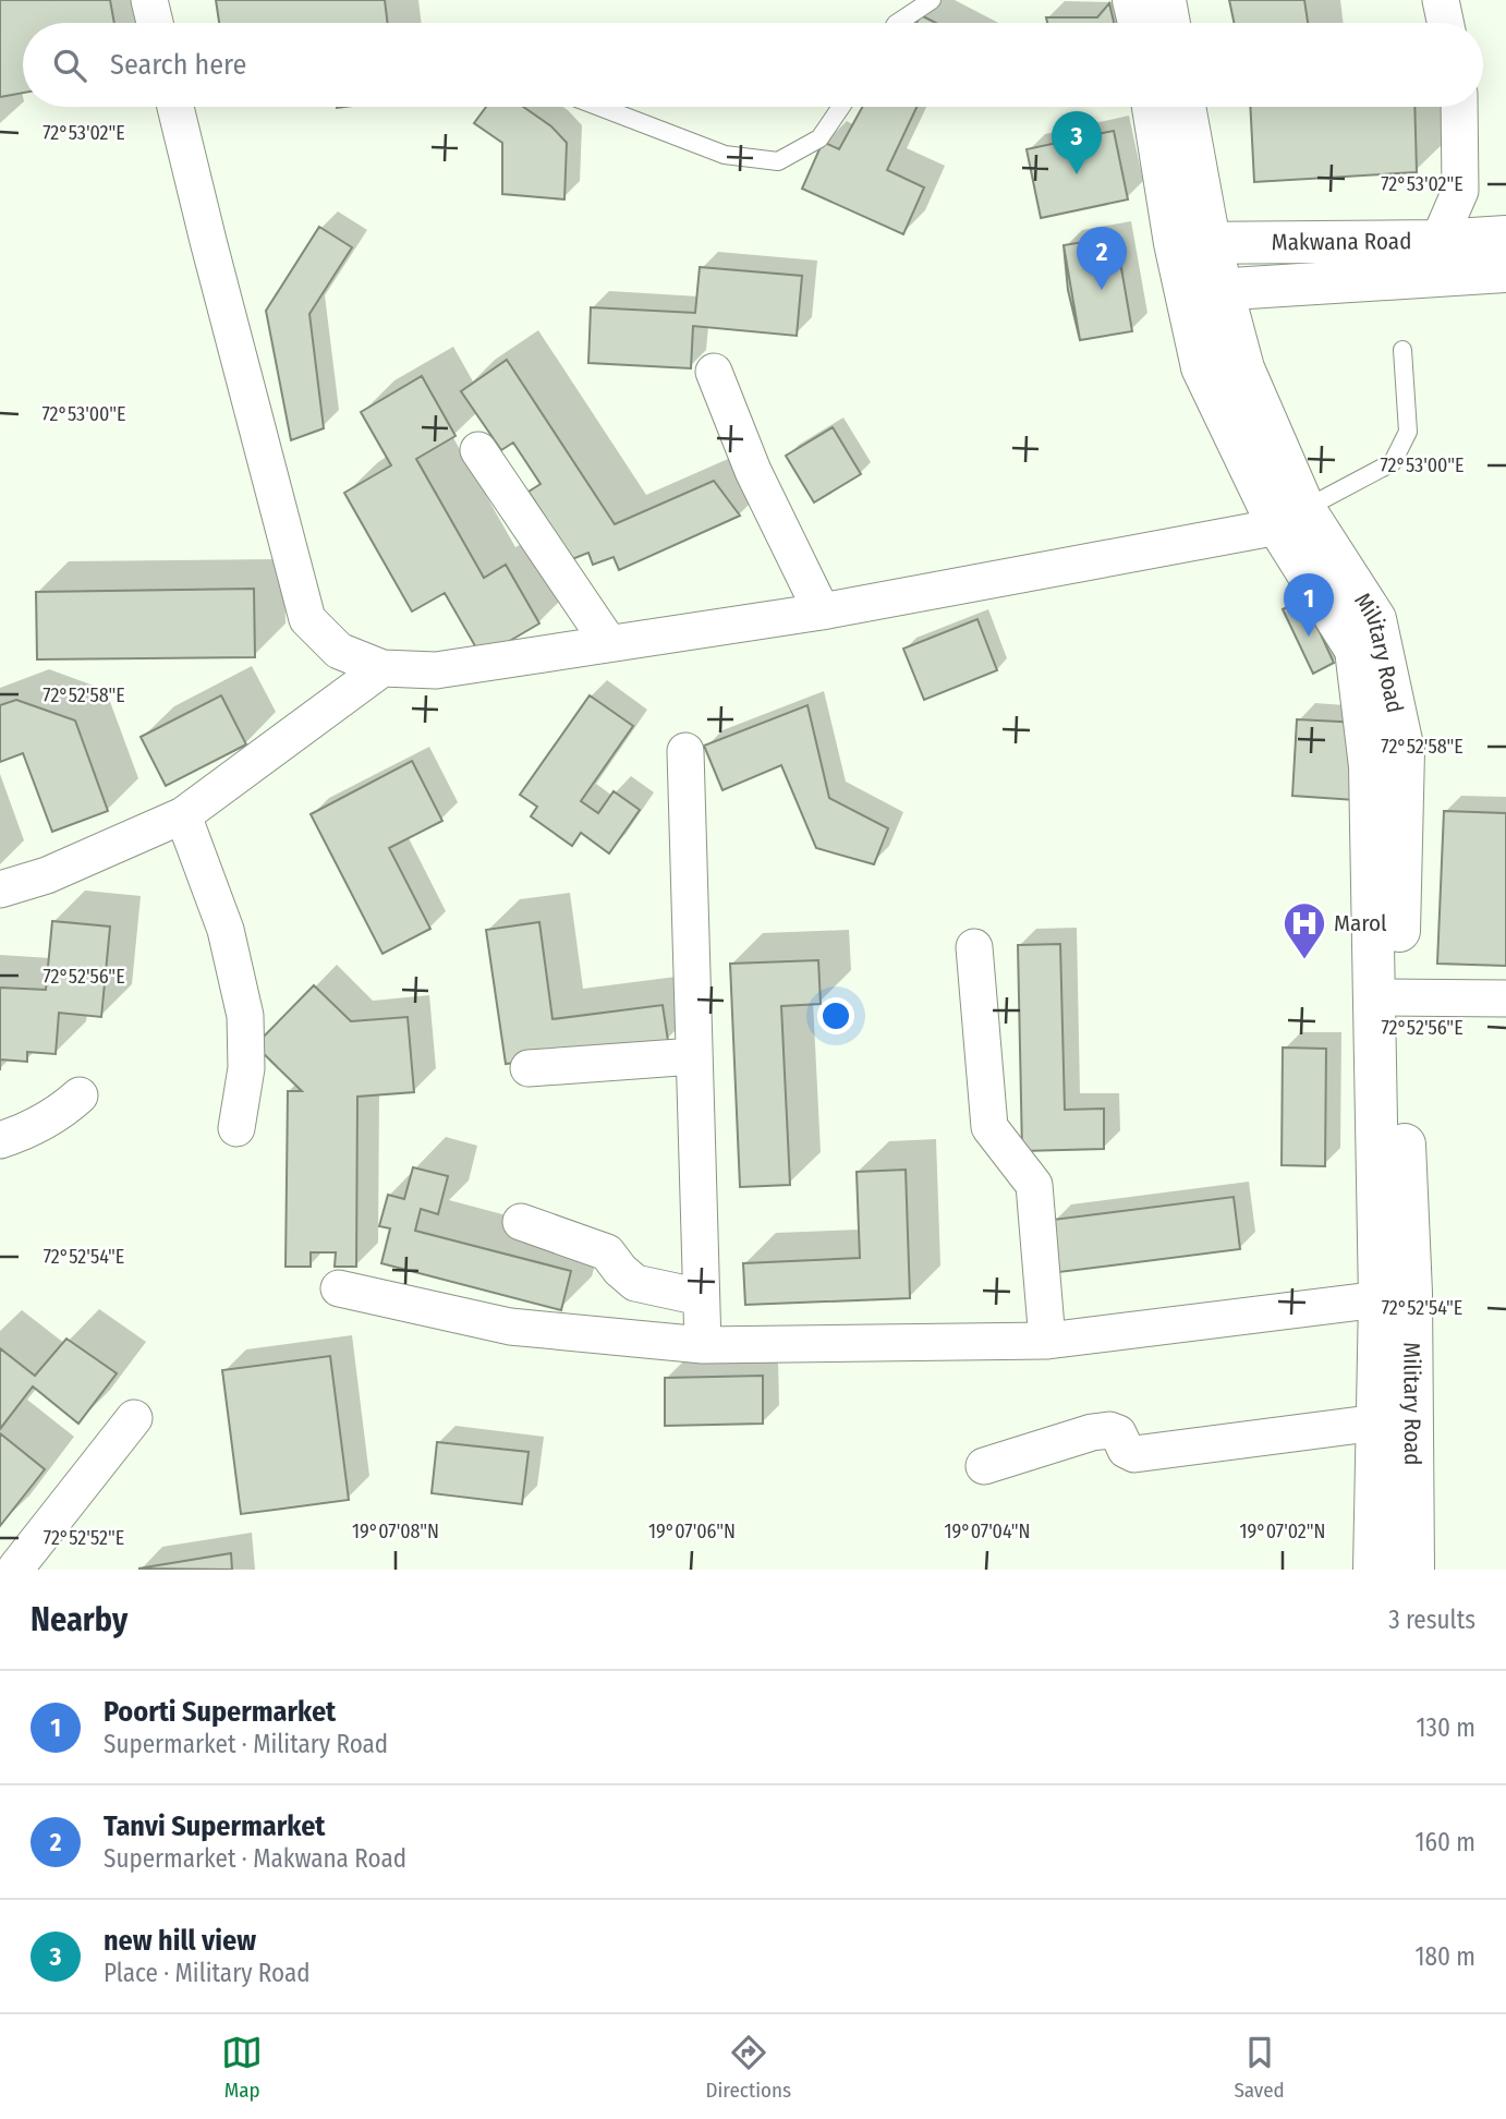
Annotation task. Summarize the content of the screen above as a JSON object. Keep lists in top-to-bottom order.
{
  "streets": {
    "street": ["Makwana Road", "Military Road"]
  },
  "crossings": [
    ["Makwana Road", "Military Road"]
  ],
  "places": {
    "hospital": ["Marol"]
  },
  "page": {
    "search": "Search here",
    "pins": ["3", "2", "1"],
    "heading": ["Nearby", "3 results"],
    "list": [
      {
        "mark": "1",
        "name": "Poorti Supermarket",
        "note": "Supermarket · Military Road",
        "value": "130 m"
      },
      {
        "mark": "2",
        "name": "Tanvi Supermarket",
        "note": "Supermarket · Makwana Road",
        "value": "160 m"
      },
      {
        "mark": "3",
        "name": "new hill view",
        "note": "Place · Military Road",
        "value": "180 m"
      }
    ],
    "nav": ["Map", "Directions", "Saved"]
  },
  "coordinates": [
    "72°53'02\"E",
    "72°53'00\"E",
    "72°52'58\"E",
    "72°52'56\"E",
    "72°52'54\"E",
    "19°07'08\"N",
    "19°07'06\"N",
    "19°07'04\"N",
    "19°07'02\"N",
    "72°52'52\"E"
  ]
}
